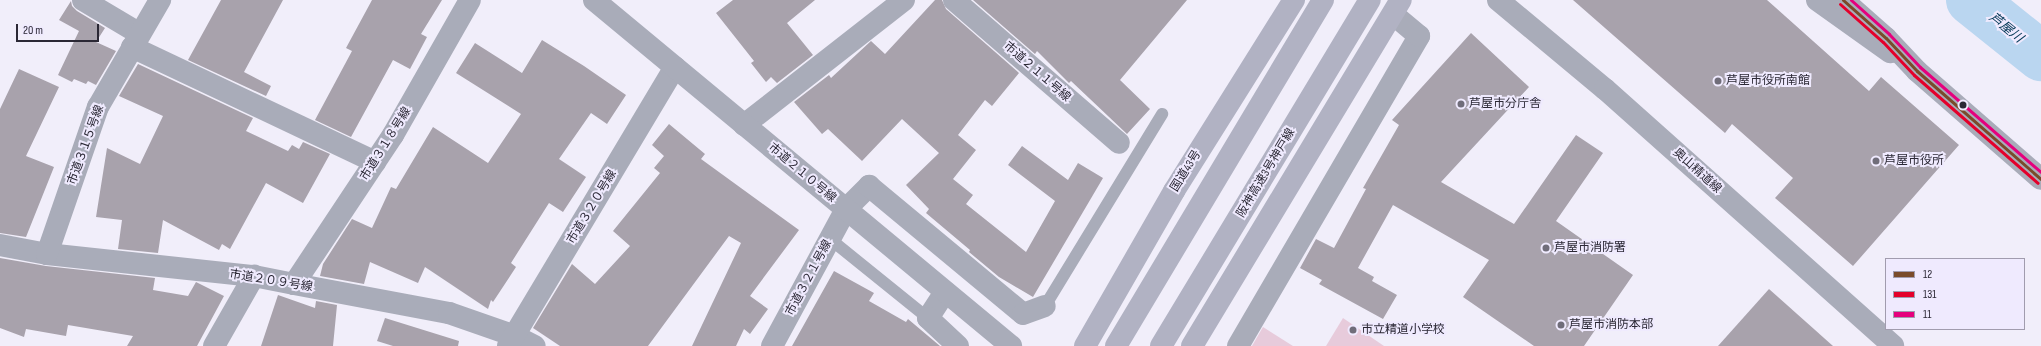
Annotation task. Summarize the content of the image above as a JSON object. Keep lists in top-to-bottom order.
{
  "streets": {
    "highway": ["国道43号", "阪神高速3号神戸線"],
    "street": [
      "市道２１１号線",
      "市道３１８号線",
      "市道３１５号線",
      "奥山精道線",
      "市道２１０号線",
      "市道３２０号線",
      "市道３２１号線",
      "市道２０９号線"
    ]
  },
  "crossings": [
    ["市道３１８号線", "市道２０９号線"],
    ["市道３１５号線", "市道２０９号線"],
    ["市道２１０号線", "市道３２０号線"],
    ["市道２１０号線", "市道３２１号線"],
    ["市道３２０号線", "市道２０９号線"]
  ],
  "water": ["芦屋川"],
  "places": [
    "芦屋市役所南館",
    "芦屋市分庁舎",
    "芦屋市役所",
    "芦屋市消防署",
    "芦屋市消防本部",
    "市立精道小学校"
  ],
  "lines": ["transit line 12", "transit line 11", "transit line 131"],
  "legend": ["12", "131", "11"],
  "scale_bar": "20 m"
}
